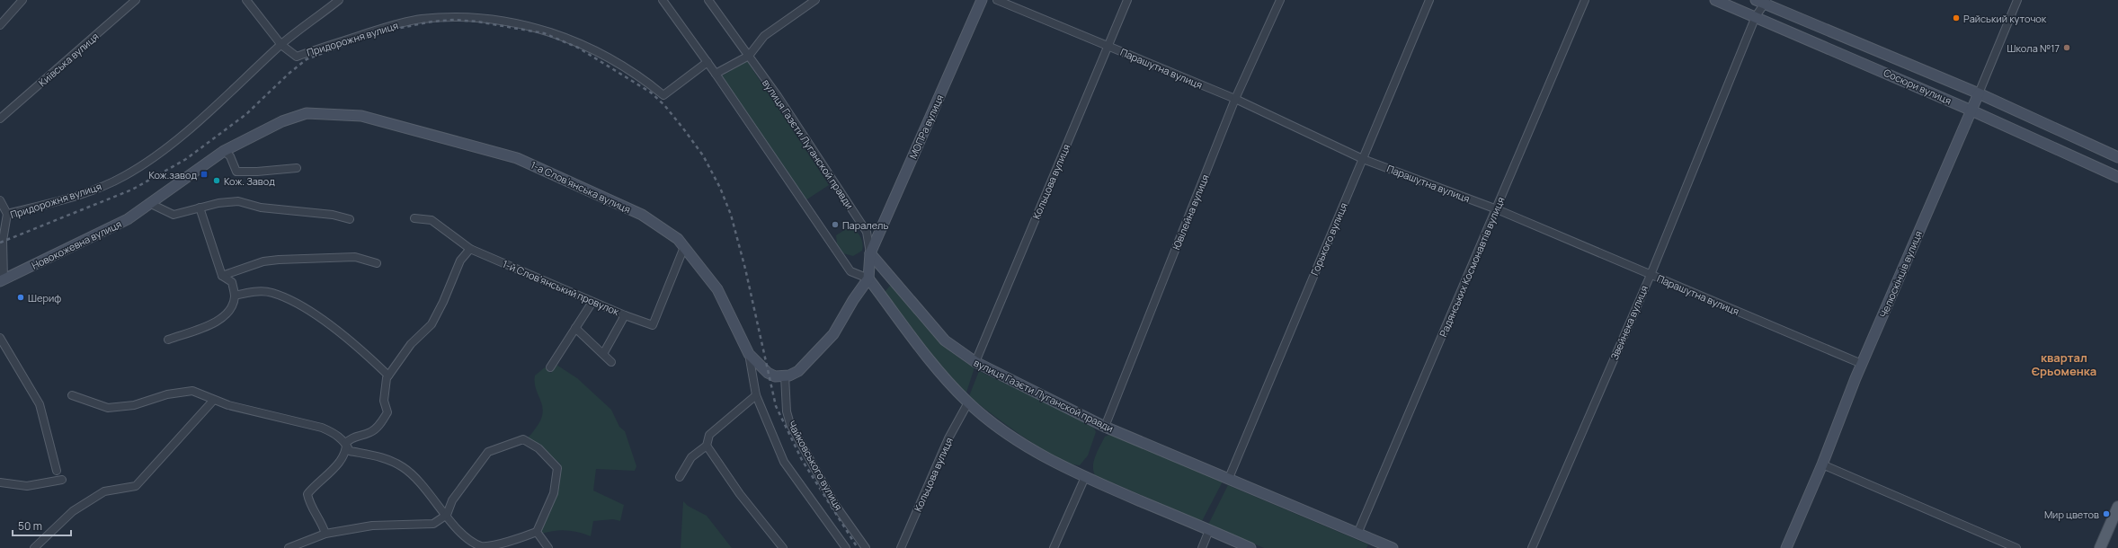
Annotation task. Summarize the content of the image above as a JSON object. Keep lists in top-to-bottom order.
{
  "streets": {
    "street": [
      "Придорожня вулиця",
      "Київська вулиця",
      "Парашутна вулиця",
      "Сосюри вулиця",
      "МОПРа вулиця",
      "вулиця Газєти Луганской правди",
      "Кольцова вулиця",
      "1-а Слов’янська вулиця",
      "Ювілейна вулиця",
      "Горького вулиця",
      "Новокожевна вулиця",
      "Радянських Космонавтів вулиця",
      "Челюскінців вулиця",
      "1-й Слов’янський провулок",
      "Звейнека вулиця",
      "Чайковського вулиця"
    ]
  },
  "crossings": [
    ["Парашутна вулиця", "Кольцова вулиця"],
    ["Парашутна вулиця", "Ювілейна вулиця"],
    ["Парашутна вулиця", "Горького вулиця"],
    ["Парашутна вулиця", "Радянських Космонавтів вулиця"],
    ["Парашутна вулиця", "Челюскінців вулиця"],
    ["Парашутна вулиця", "Звейнека вулиця"],
    ["Сосюри вулиця", "Челюскінців вулиця"],
    ["Сосюри вулиця", "Звейнека вулиця"],
    ["МОПРа вулиця", "вулиця Газєти Луганской правди"],
    ["вулиця Газєти Луганской правди", "Кольцова вулиця"],
    ["вулиця Газєти Луганской правди", "Ювілейна вулиця"],
    ["вулиця Газєти Луганской правди", "Горького вулиця"],
    ["вулиця Газєти Луганской правди", "Радянських Космонавтів вулиця"],
    ["1-а Слов’янська вулиця", "Новокожевна вулиця"],
    ["1-а Слов’янська вулиця", "1-й Слов’янський провулок"]
  ],
  "districts": ["квартал Єрьоменка"],
  "places": {
    "other": [
      "Райський куточок",
      "Школа №17",
      "Кож. Завод",
      "Паралель",
      "Шериф",
      "Мир цветов"
    ],
    "transit": ["Кож.завод"]
  },
  "scale_bar": "50 m"
}
